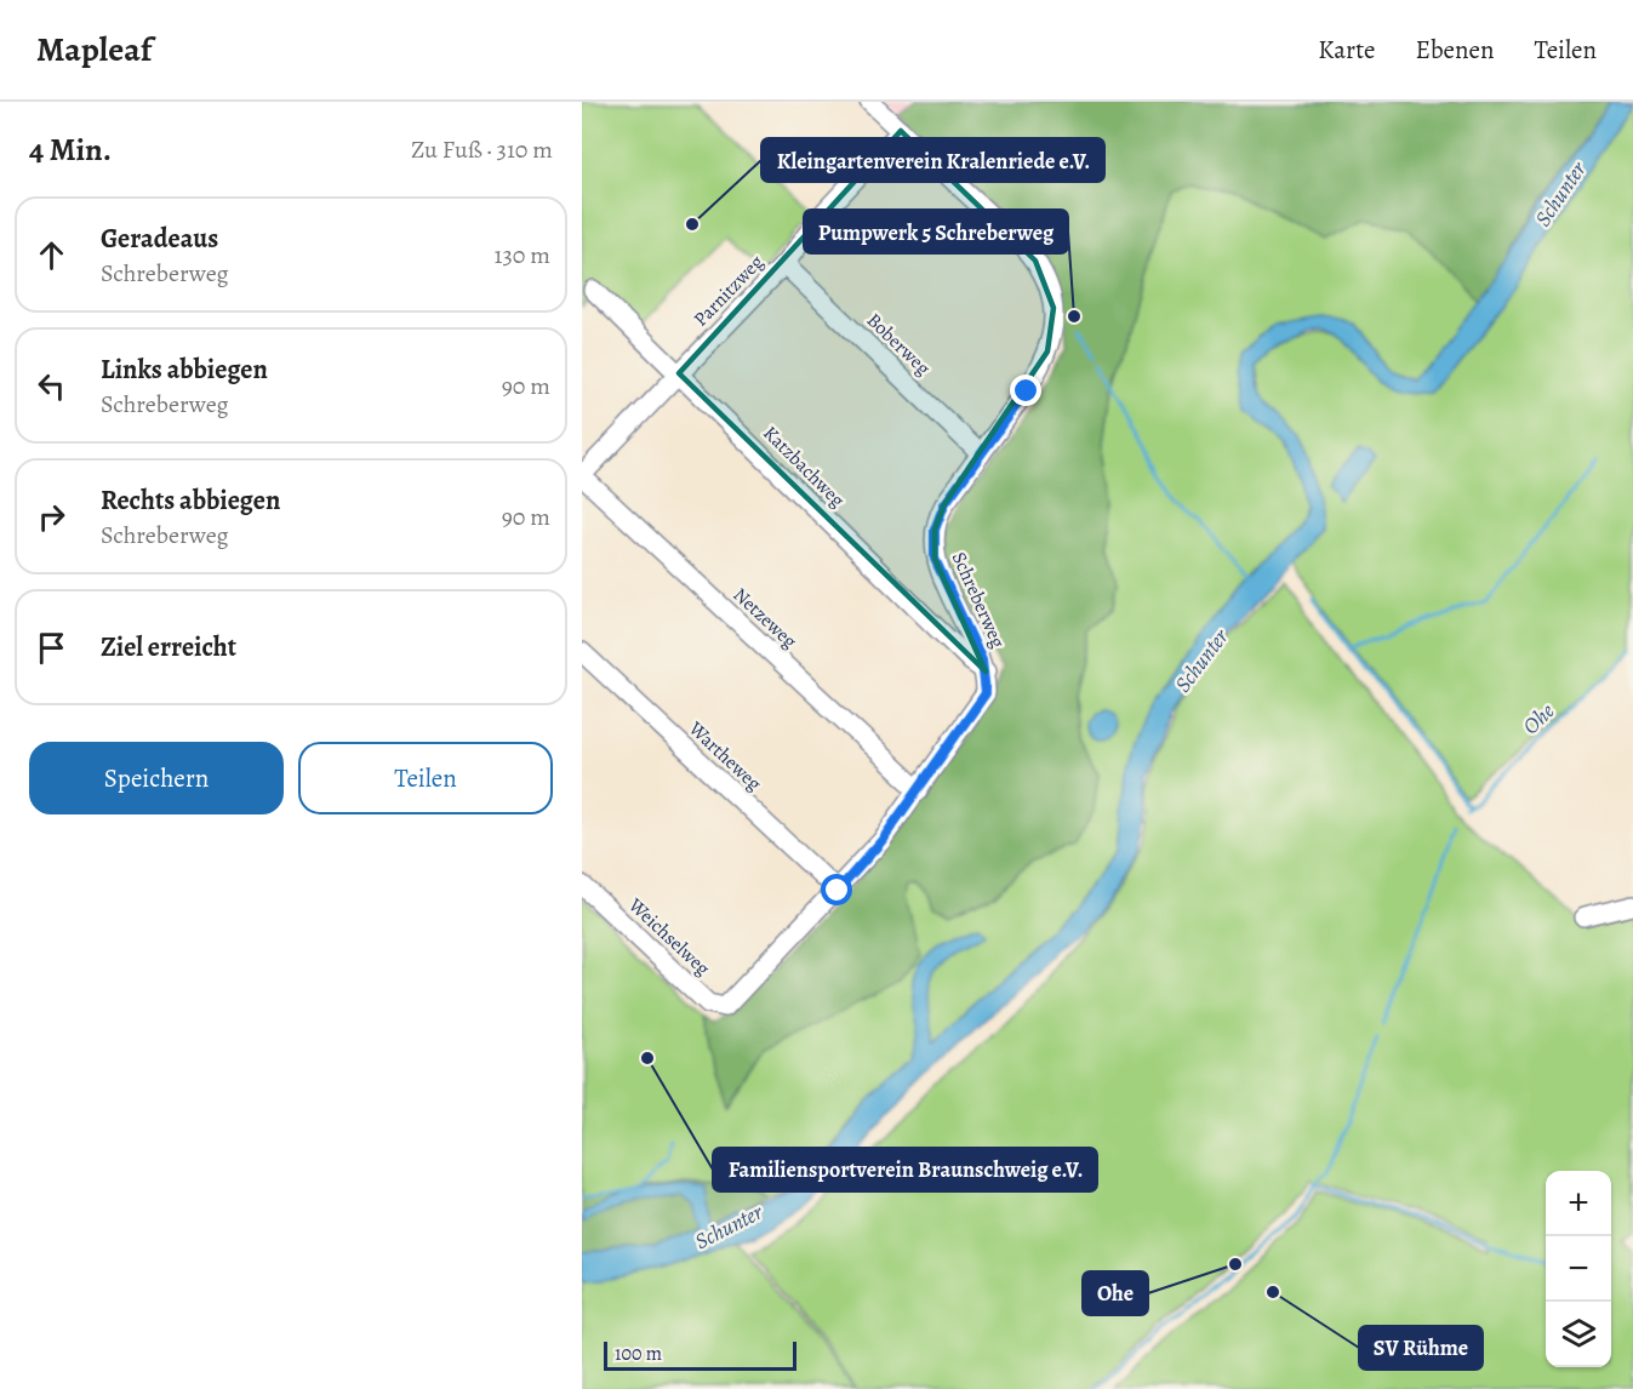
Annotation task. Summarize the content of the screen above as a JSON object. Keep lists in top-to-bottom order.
{
  "streets": {
    "street": [
      "Parnitzweg",
      "Boberweg",
      "Katzbachweg",
      "Schreberweg",
      "Netzeweg",
      "Wartheweg",
      "Weichselweg"
    ]
  },
  "crossings": [
    ["Parnitzweg", "Boberweg"],
    ["Parnitzweg", "Katzbachweg"],
    ["Parnitzweg", "Schreberweg"],
    ["Parnitzweg", "Netzeweg"],
    ["Boberweg", "Schreberweg"],
    ["Katzbachweg", "Schreberweg"],
    ["Schreberweg", "Netzeweg"],
    ["Schreberweg", "Wartheweg"],
    ["Schreberweg", "Weichselweg"]
  ],
  "water": ["Schunter", "Ohe"],
  "places": [
    "Kleingartenverein Kralenriede e.V.",
    "Pumpwerk 5 Schreberweg",
    "Familiensportverein Braunschweig e.V.",
    "Ohe",
    "SV Rühme"
  ],
  "scale_bar": "100 m",
  "page": {
    "header": "Mapleaf",
    "nav": ["Karte", "Ebenen", "Teilen"],
    "heading": ["4 Min.", "Zu Fuß · 310 m"],
    "list": [
      ["Geradeaus", "Schreberweg", "130 m"],
      ["Links abbiegen", "Schreberweg", "90 m"],
      ["Rechts abbiegen", "Schreberweg", "90 m"],
      "Ziel erreicht"
    ],
    "buttons": ["Speichern", "Teilen"],
    "map_buttons": ["+", "−"],
    "scale": "100 m"
  }
}
